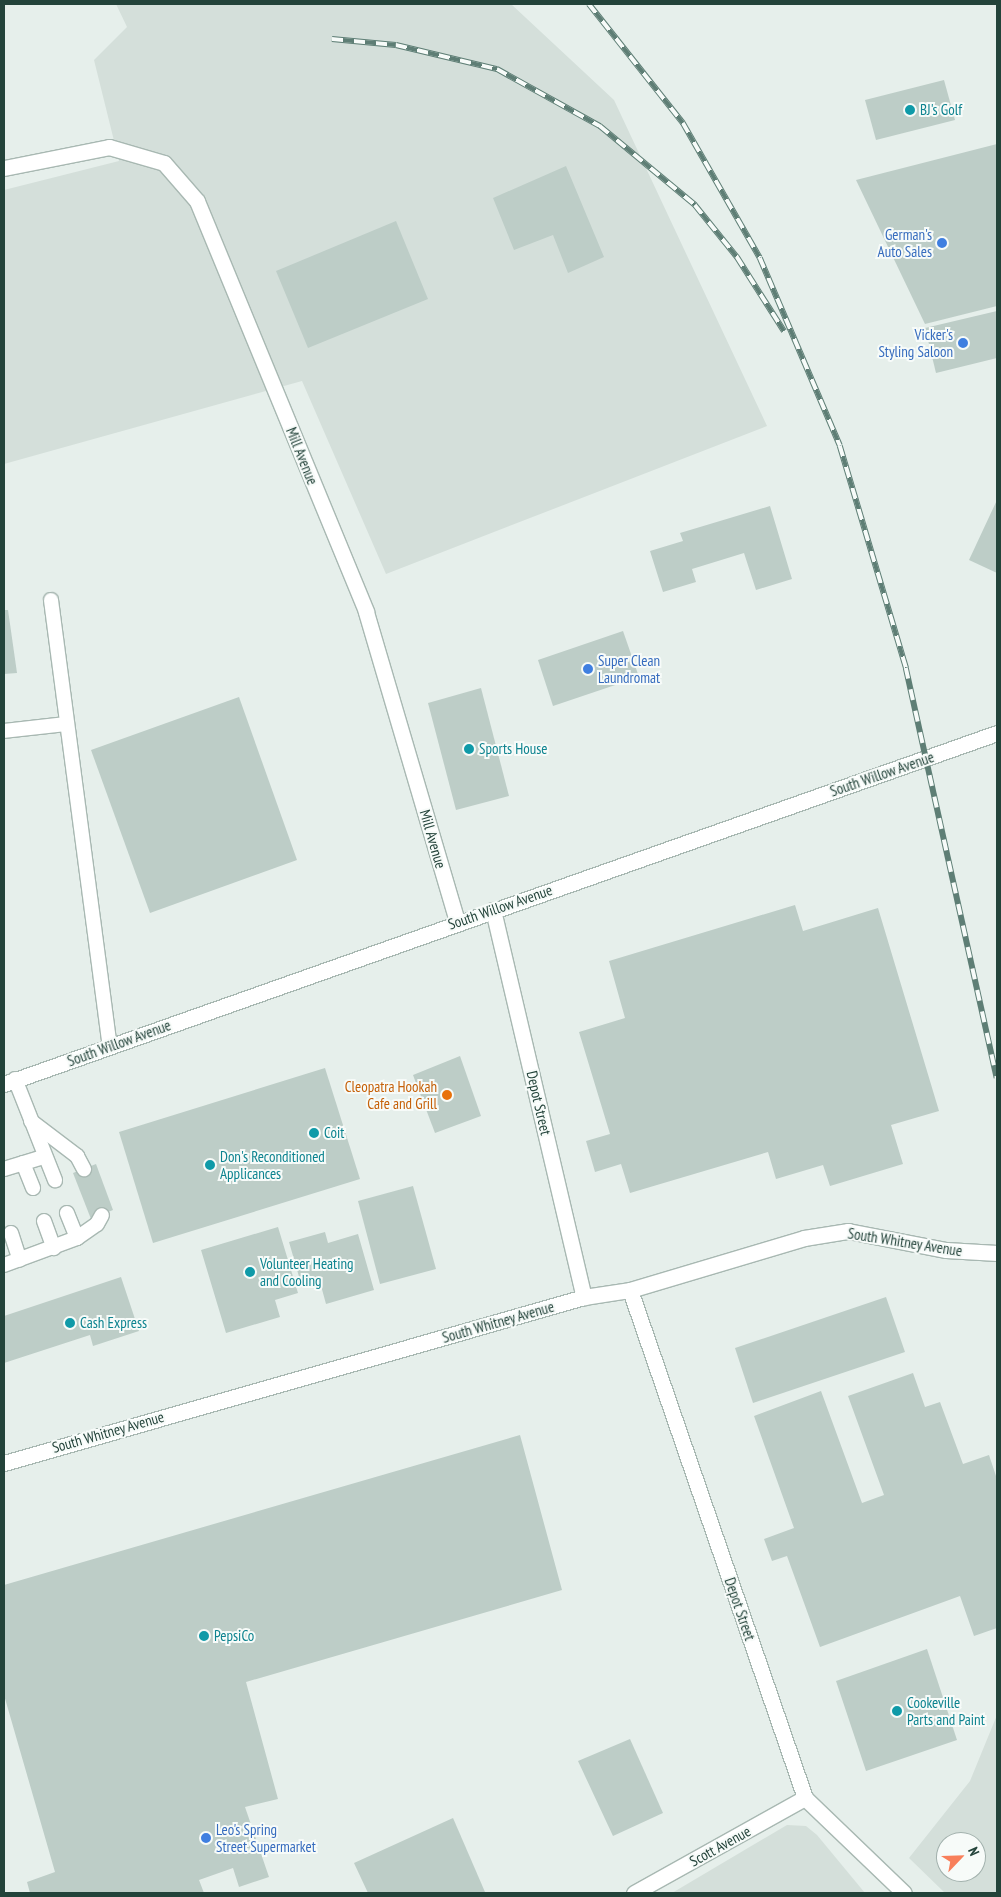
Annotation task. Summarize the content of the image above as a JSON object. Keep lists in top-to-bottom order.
{
  "streets": {
    "street": [
      "Mill Avenue",
      "South Willow Avenue",
      "Depot Street",
      "South Whitney Avenue",
      "Scott Avenue"
    ]
  },
  "crossings": [
    ["Mill Avenue", "South Willow Avenue"],
    ["South Willow Avenue", "Depot Street"],
    ["Depot Street", "South Whitney Avenue"],
    ["Depot Street", "Scott Avenue"]
  ],
  "places": [
    "BJ's Golf",
    "German's Auto Sales",
    "Vicker's Styling Saloon",
    "Super Clean Laundromat",
    "Sports House",
    "Cleopatra Hookah Cafe and Grill",
    "Coit",
    "Don's Reconditioned Applicances",
    "Volunteer Heating and Cooling",
    "Cash Express",
    "PepsiCo",
    "Cookeville Parts and Paint",
    "Leo's Spring Street Supermarket"
  ],
  "north": "top right"
}
